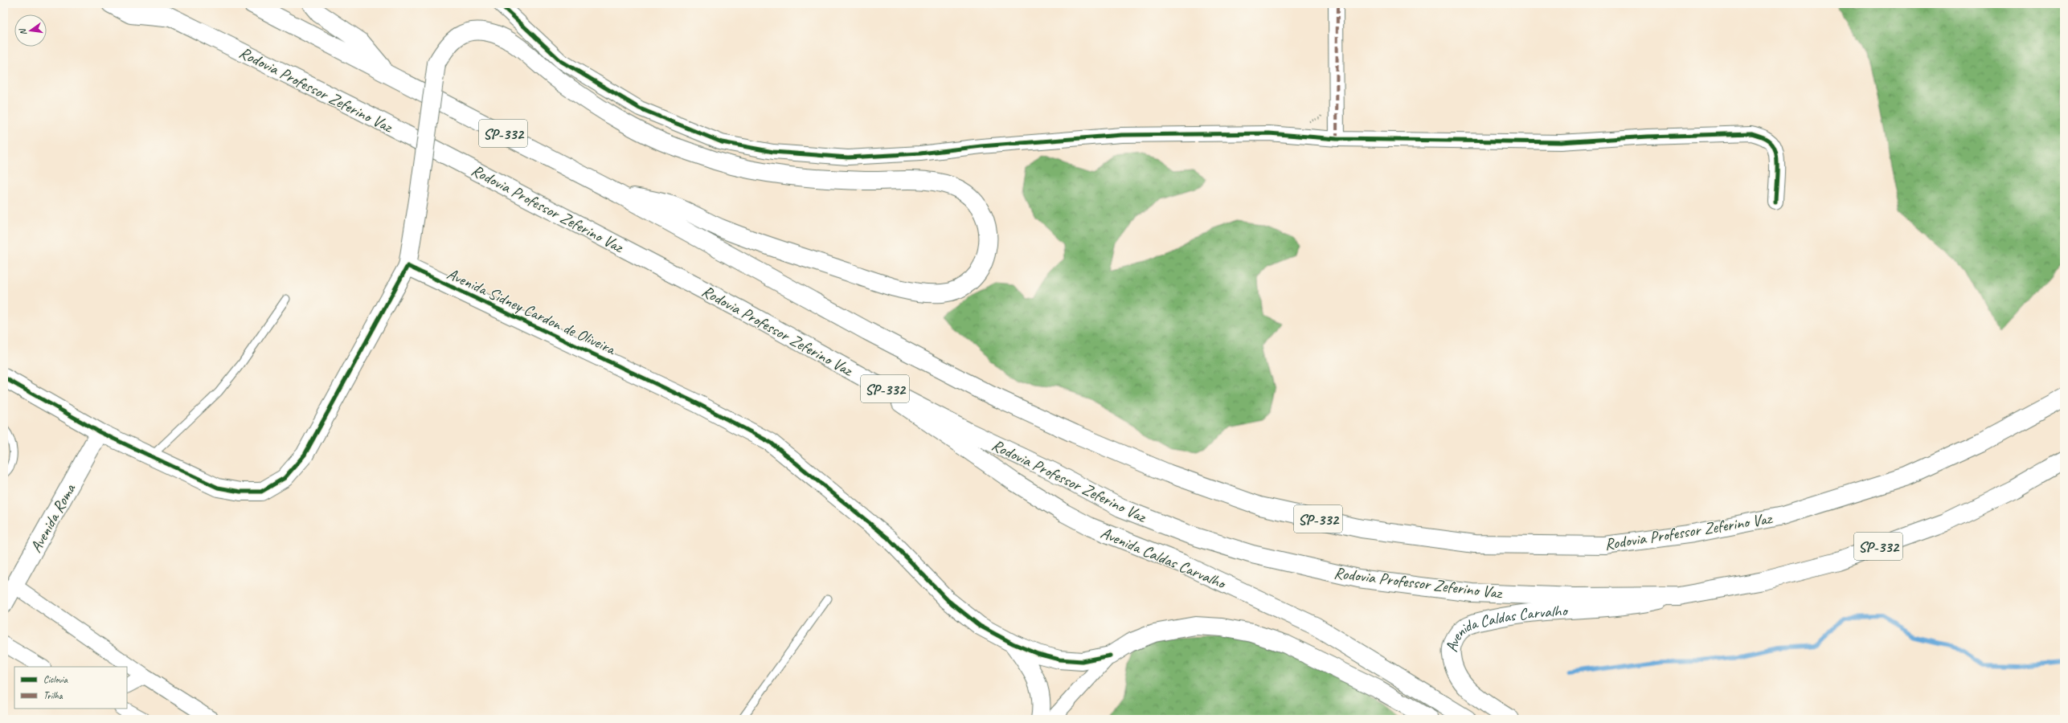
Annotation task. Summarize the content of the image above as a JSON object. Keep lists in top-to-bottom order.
{
  "streets": {
    "main road": [
      "Rodovia Professor Zeferino Vaz",
      "SP-332",
      "Avenida Sidney Cardon de Oliveira",
      "Avenida Roma",
      "Avenida Caldas Carvalho"
    ]
  },
  "crossings": [
    ["Rodovia Professor Zeferino Vaz", "Avenida Caldas Carvalho"]
  ],
  "legend": ["Ciclovia", "Trilha"],
  "north": "left"
}
